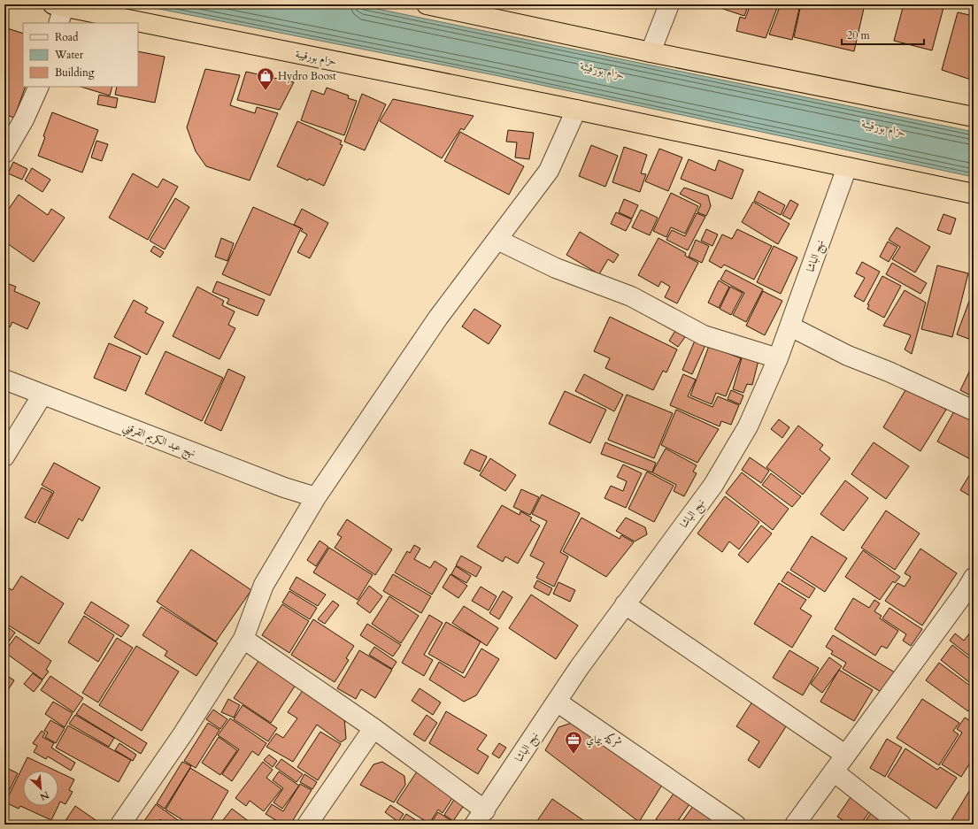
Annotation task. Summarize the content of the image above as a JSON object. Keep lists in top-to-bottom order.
{
  "streets": {
    "highway": ["حزام بورقيبة"],
    "street": ["نهج الباشا", "نهج عبد الكريم القرقني"]
  },
  "crossings": [
    ["حزام بورقيبة", "نهج الباشا"]
  ],
  "water": ["حزام بورقيبة"],
  "places": {
    "shop": ["Hydro Boost"],
    "office": ["شركة بيماي"]
  },
  "legend": ["Road", "Water", "Building"],
  "scale_bar": "20 m",
  "north": "bottom right"
}
